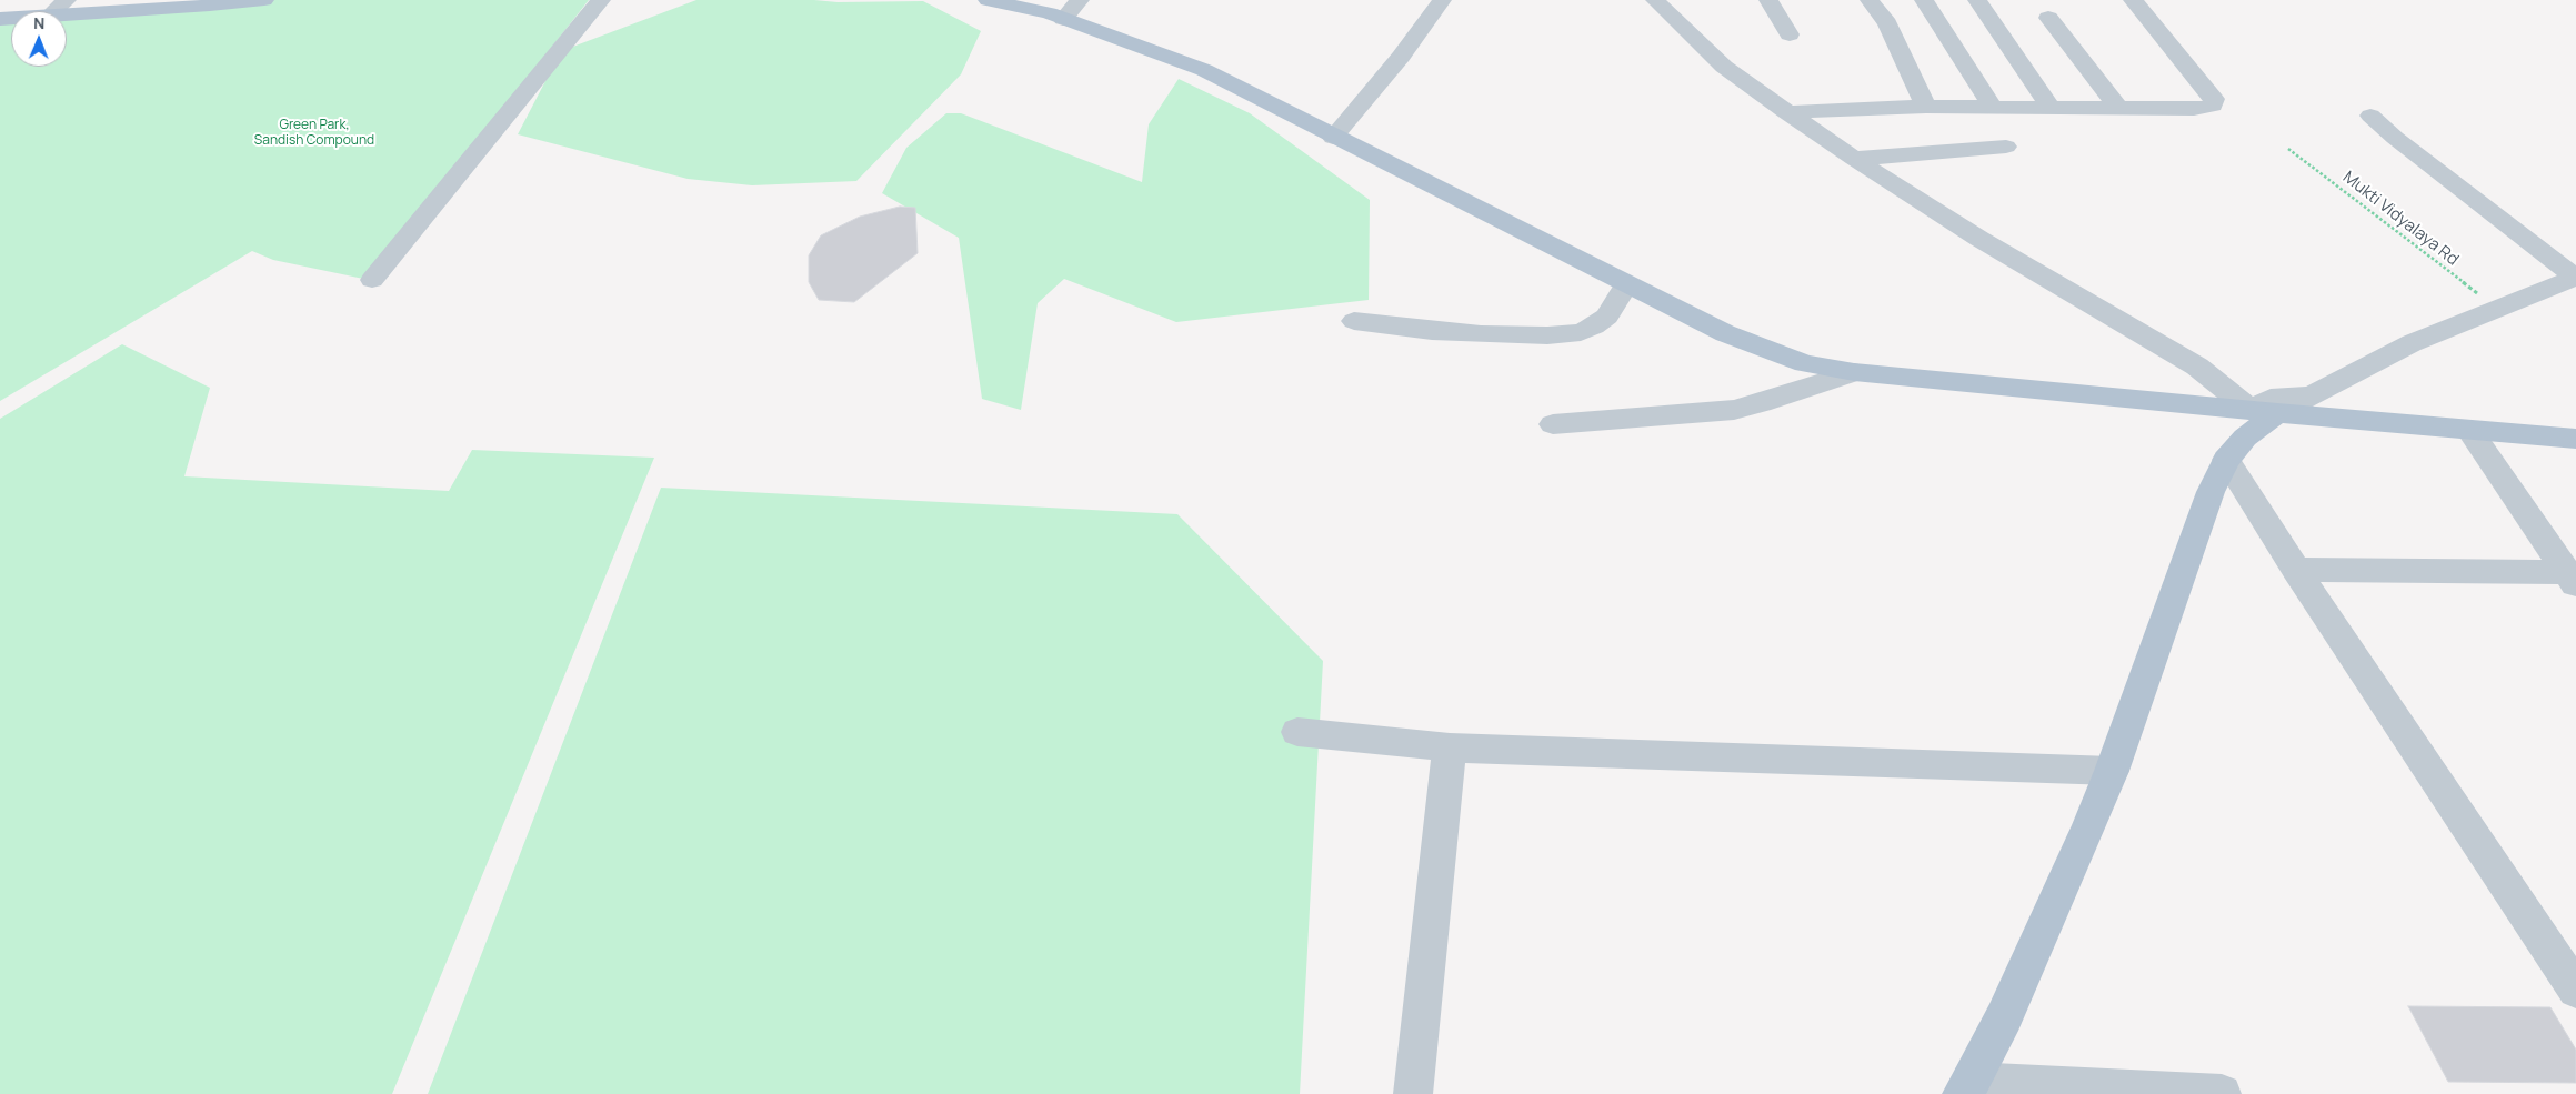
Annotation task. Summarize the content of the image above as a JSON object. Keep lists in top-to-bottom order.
{
  "streets": {
    "path": ["Mukti Vidyalaya Rd"]
  },
  "parks": ["Green Park, Sandish Compound"],
  "north": "top"
}
